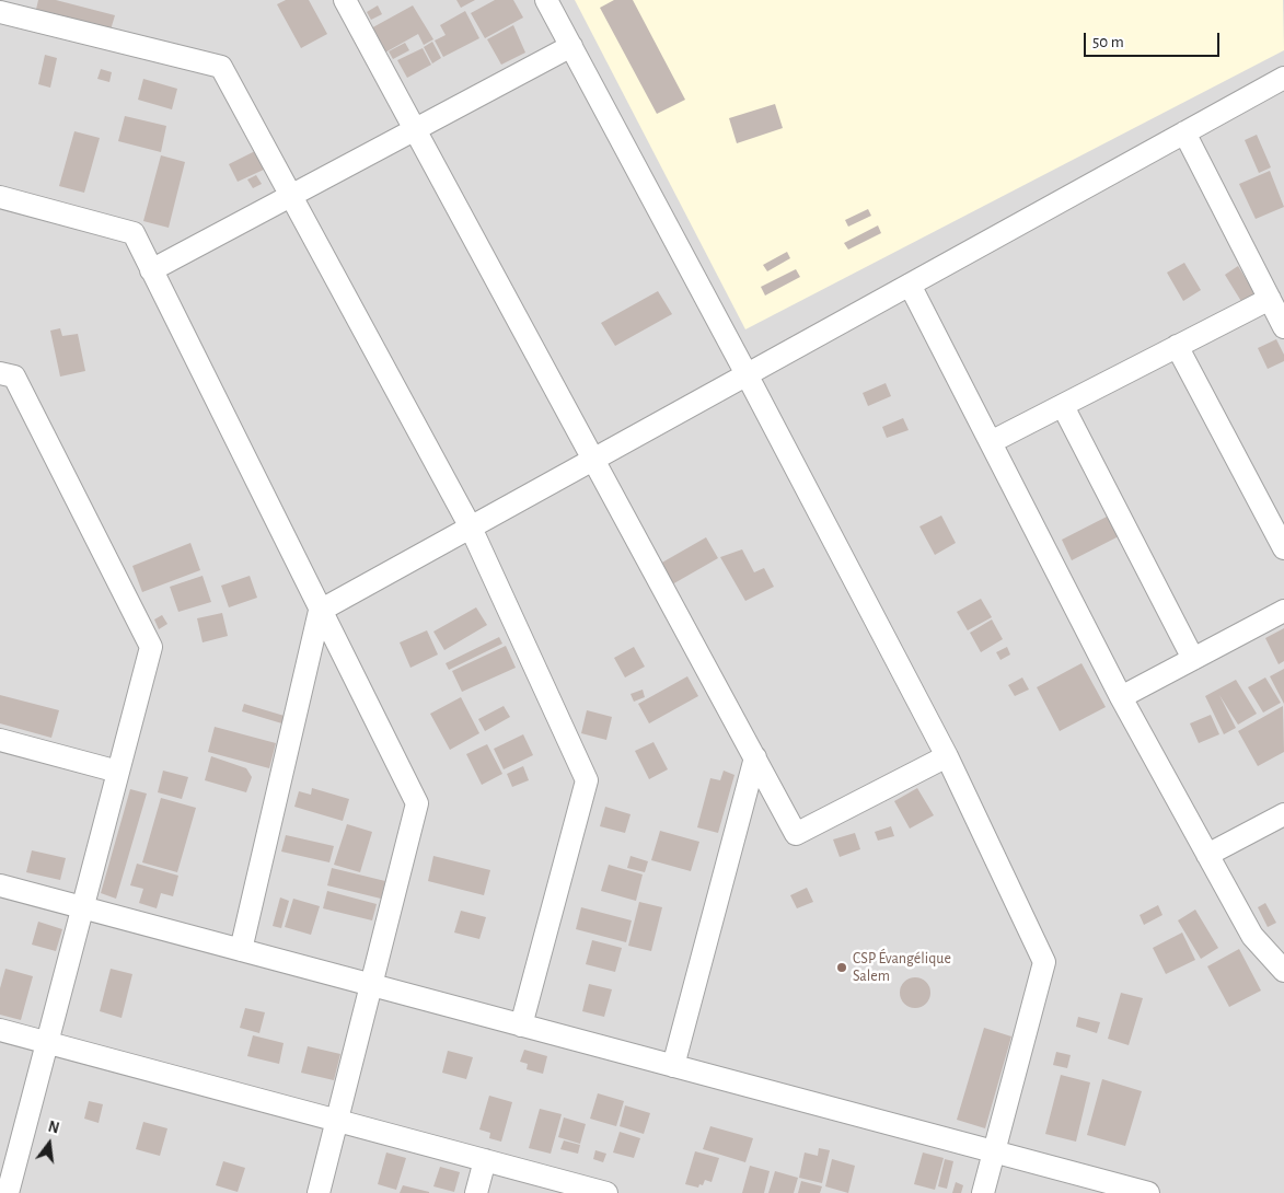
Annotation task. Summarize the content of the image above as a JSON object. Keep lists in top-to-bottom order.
{
  "places": ["CSP Évangélique Salem"],
  "scale_bar": "50 m",
  "north": "top"
}
